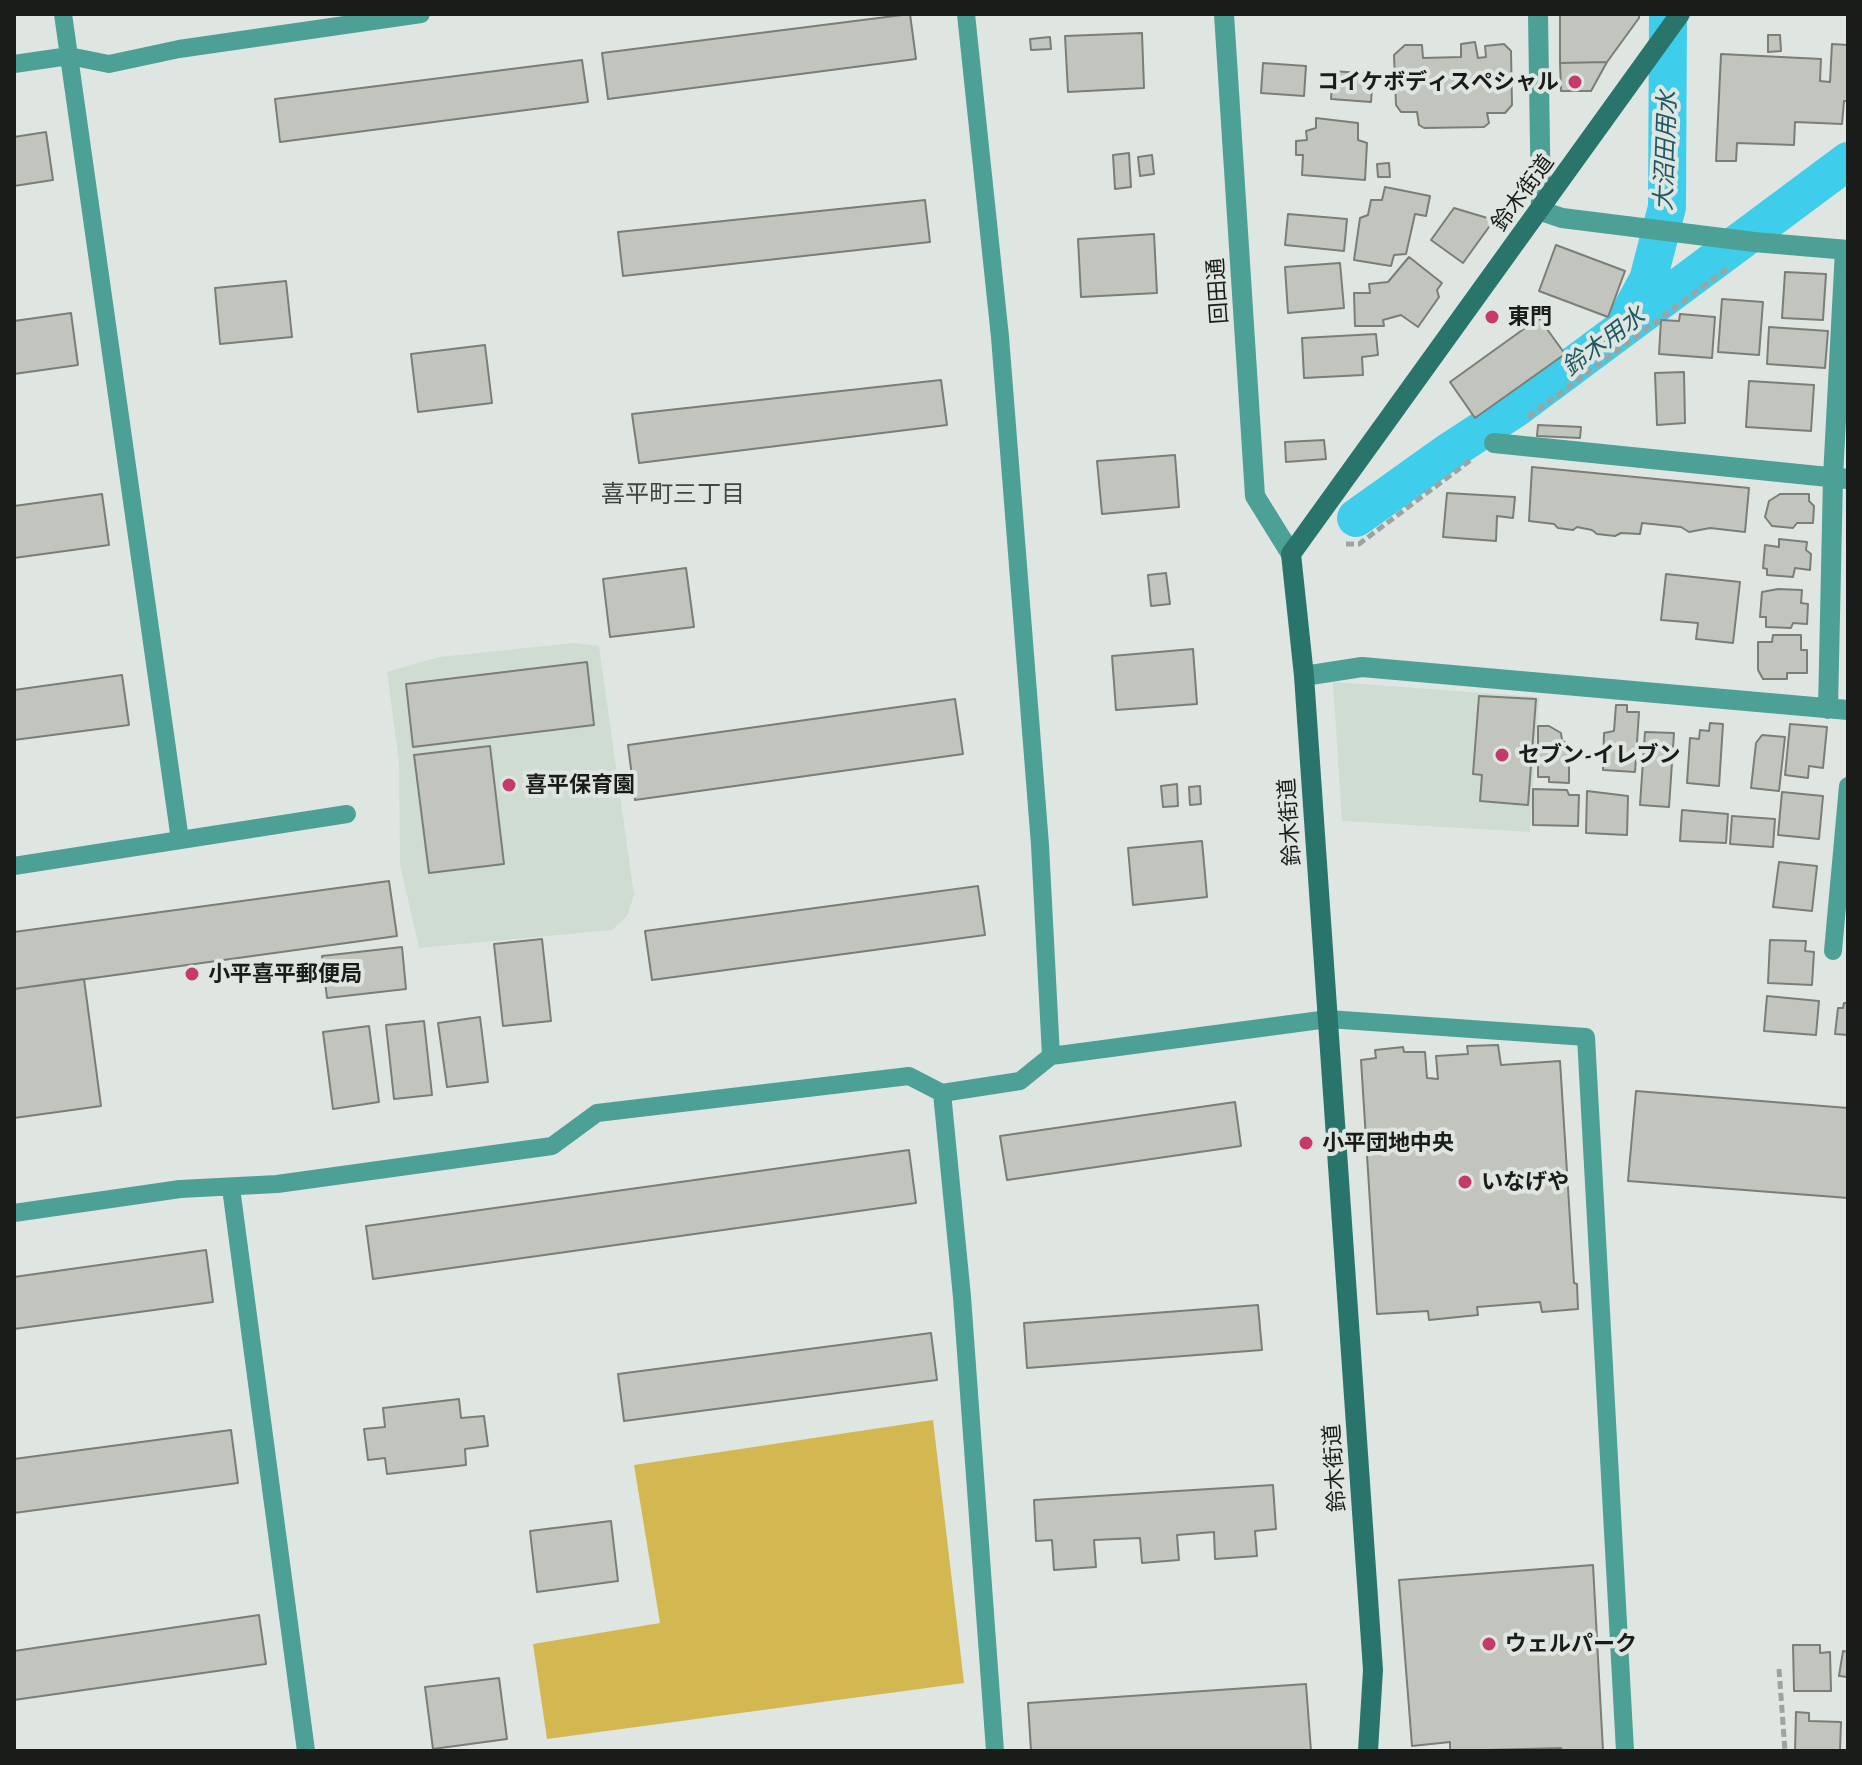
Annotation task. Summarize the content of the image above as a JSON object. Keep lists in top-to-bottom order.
{
  "streets": {
    "main road": ["鈴木街道"],
    "street": ["回田通"]
  },
  "crossings": [
    ["鈴木街道", "回田通"]
  ],
  "districts": ["喜平町三丁目"],
  "water": ["大沼田用水", "鈴木用水"],
  "places": [
    "コイケボディスペシャル",
    "東門",
    "セブン-イレブン",
    "喜平保育園",
    "小平喜平郵便局",
    "小平団地中央",
    "いなげや",
    "ウェルパーク"
  ]
}
